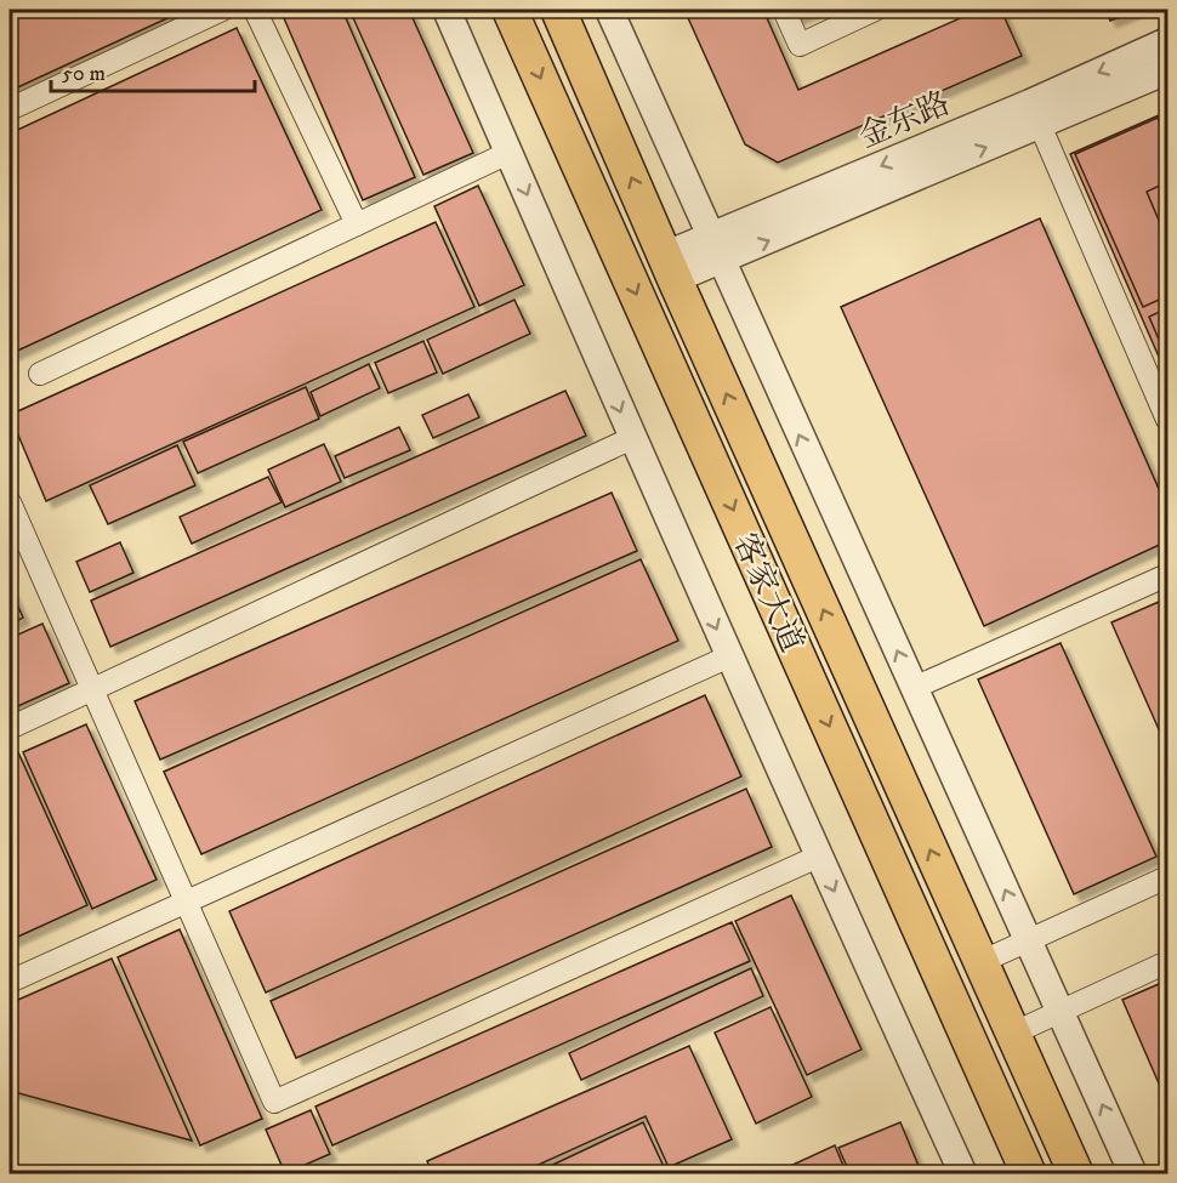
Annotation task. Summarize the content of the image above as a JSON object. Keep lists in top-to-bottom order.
{
  "streets": {
    "main road": ["客家大道"],
    "street": ["金东路"]
  },
  "crossings": [
    ["金东路", "客家大道"]
  ],
  "scale_bar": "50 m"
}
